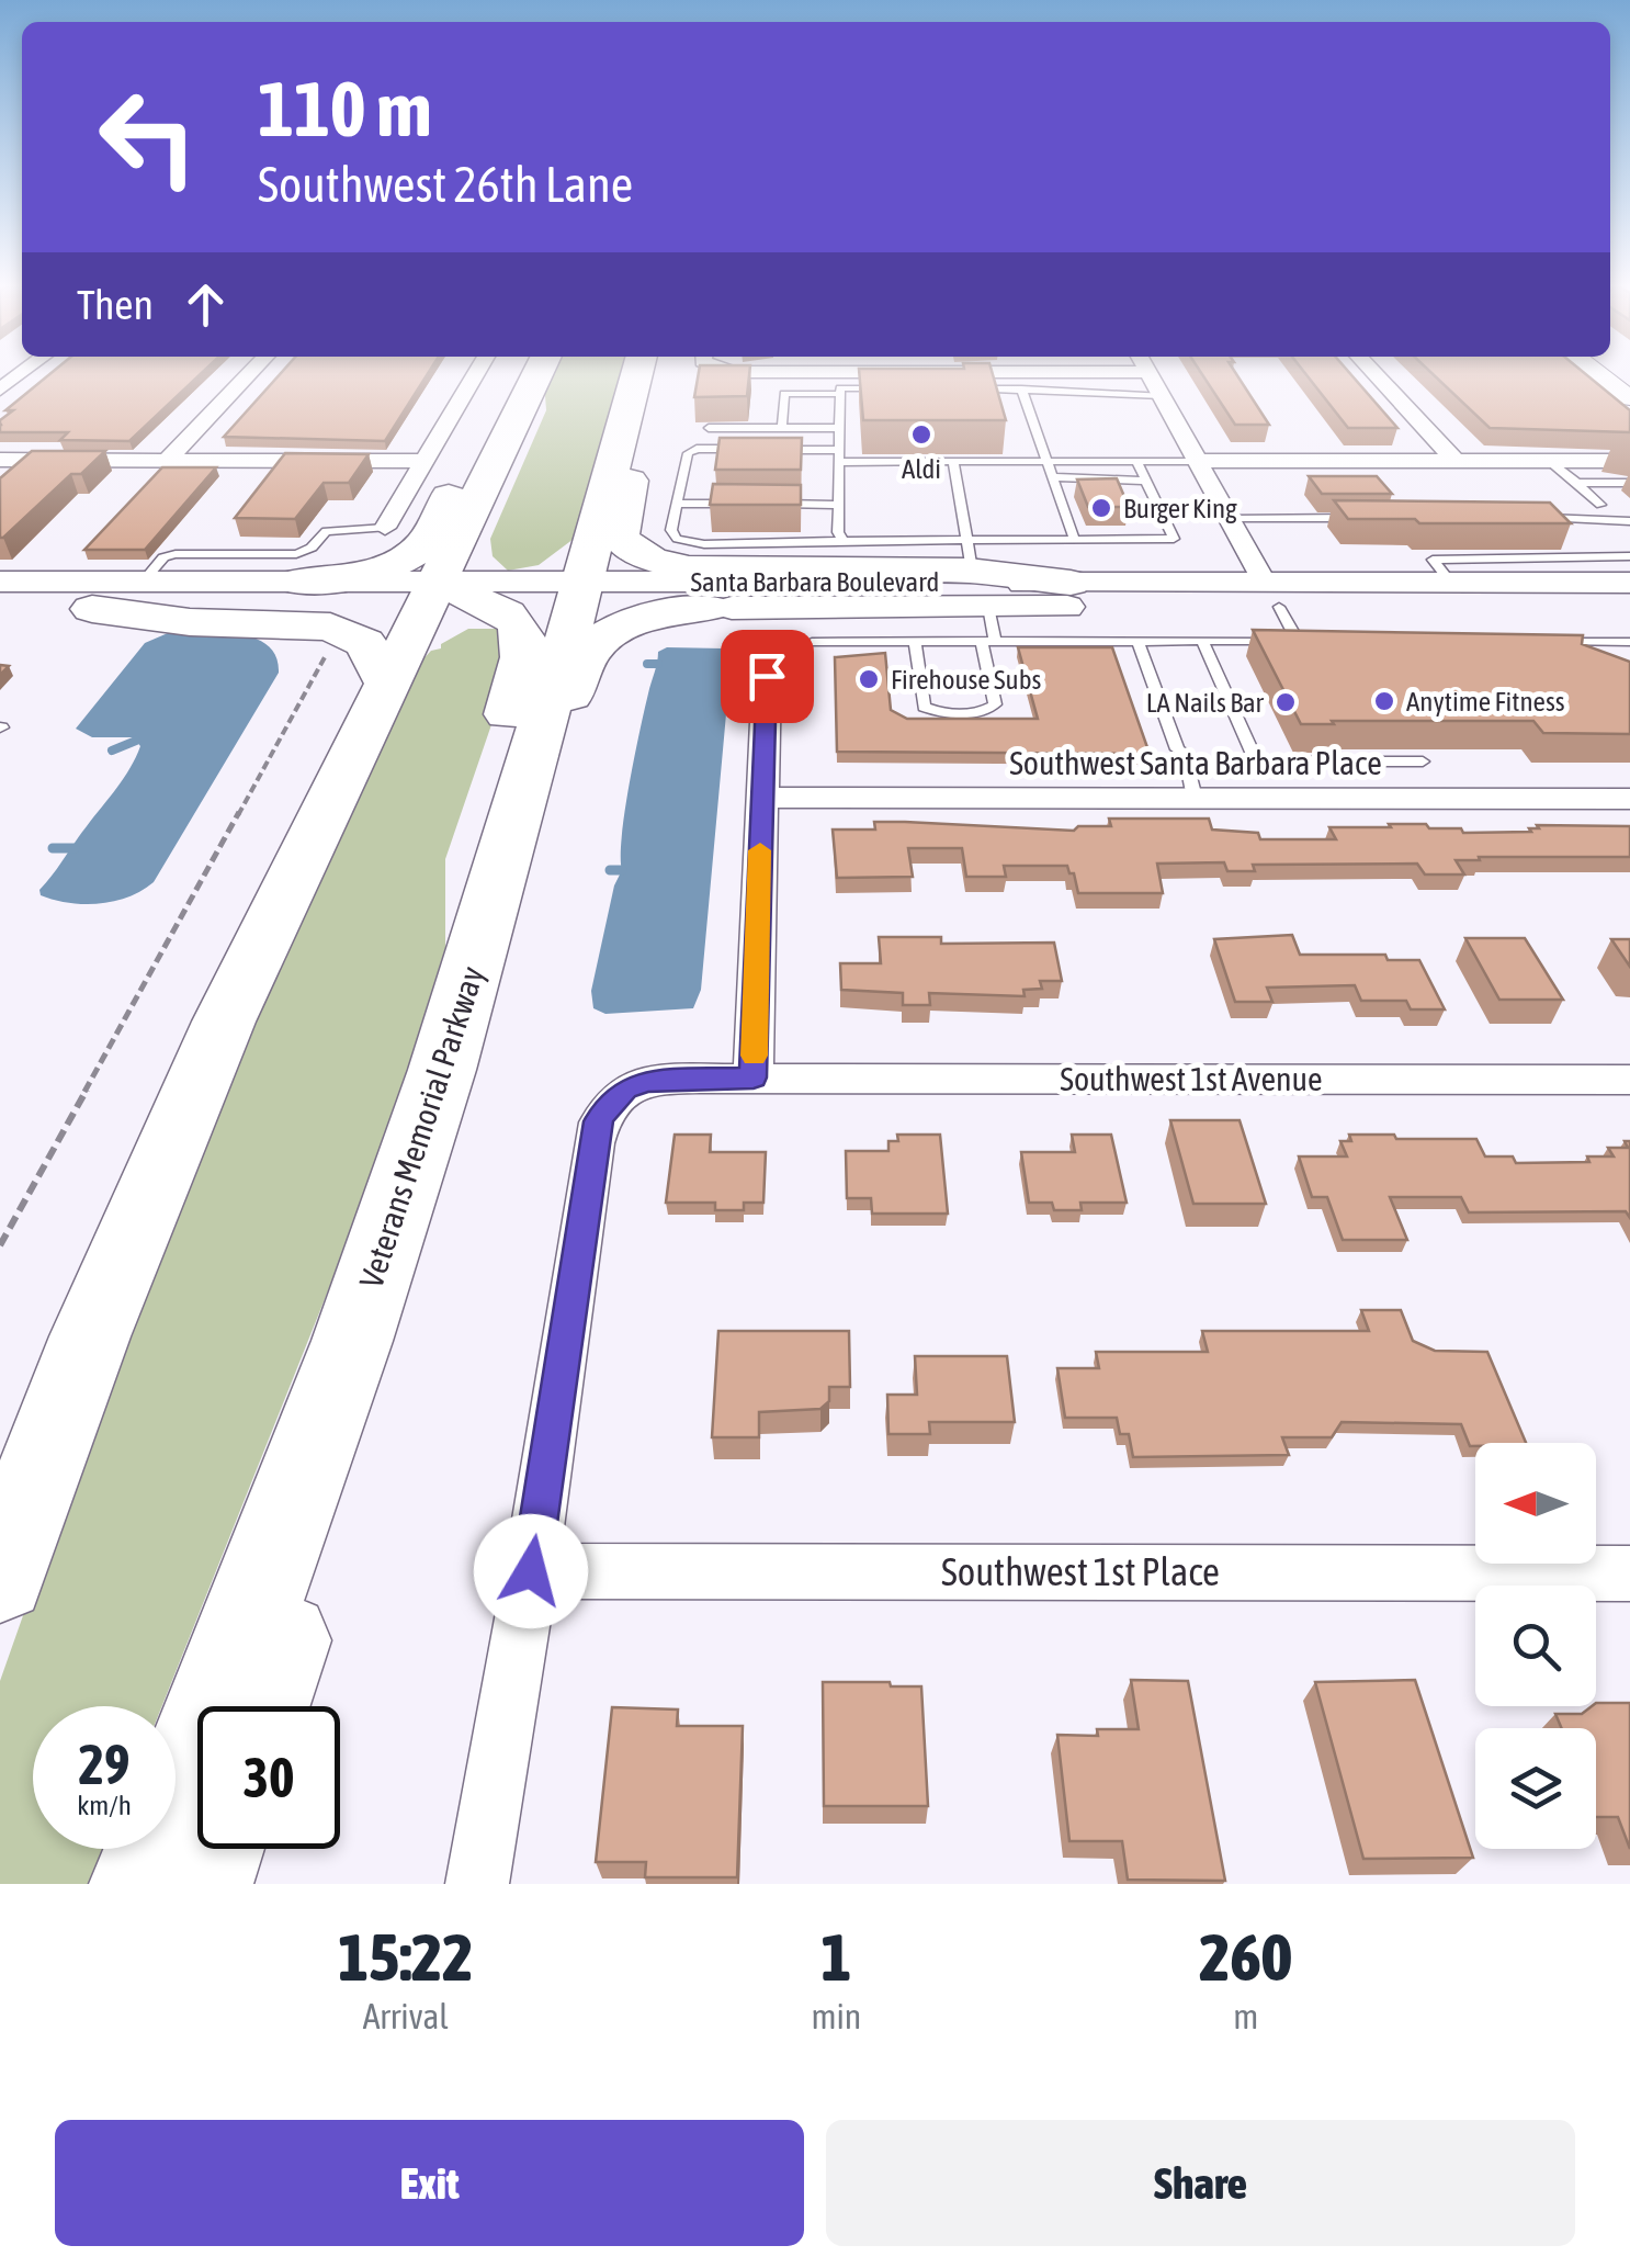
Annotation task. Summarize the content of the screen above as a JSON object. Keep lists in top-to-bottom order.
{
  "streets": {
    "highway": ["Veterans Memorial Parkway"],
    "main road": ["Santa Barbara Boulevard"],
    "street": ["Southwest Santa Barbara Place", "Southwest 1st Avenue", "Southwest 1st Place"]
  },
  "crossings": [
    ["Santa Barbara Boulevard", "Veterans Memorial Parkway"],
    ["Southwest 1st Avenue", "Southwest 1st Place"]
  ],
  "places": [
    "Aldi",
    "Burger King",
    "Firehouse Subs",
    "Anytime Fitness",
    "LA Nails Bar"
  ],
  "north": "left",
  "page": {
    "turn": ["110 m", "Southwest 26th Lane"],
    "then": "Then",
    "speed": "29 km/h",
    "limit": "30",
    "eta": [
      "15:22",
      "Arrival",
      "1",
      "min",
      "260",
      "m"
    ],
    "buttons": ["Exit", "Share"]
  }
}
